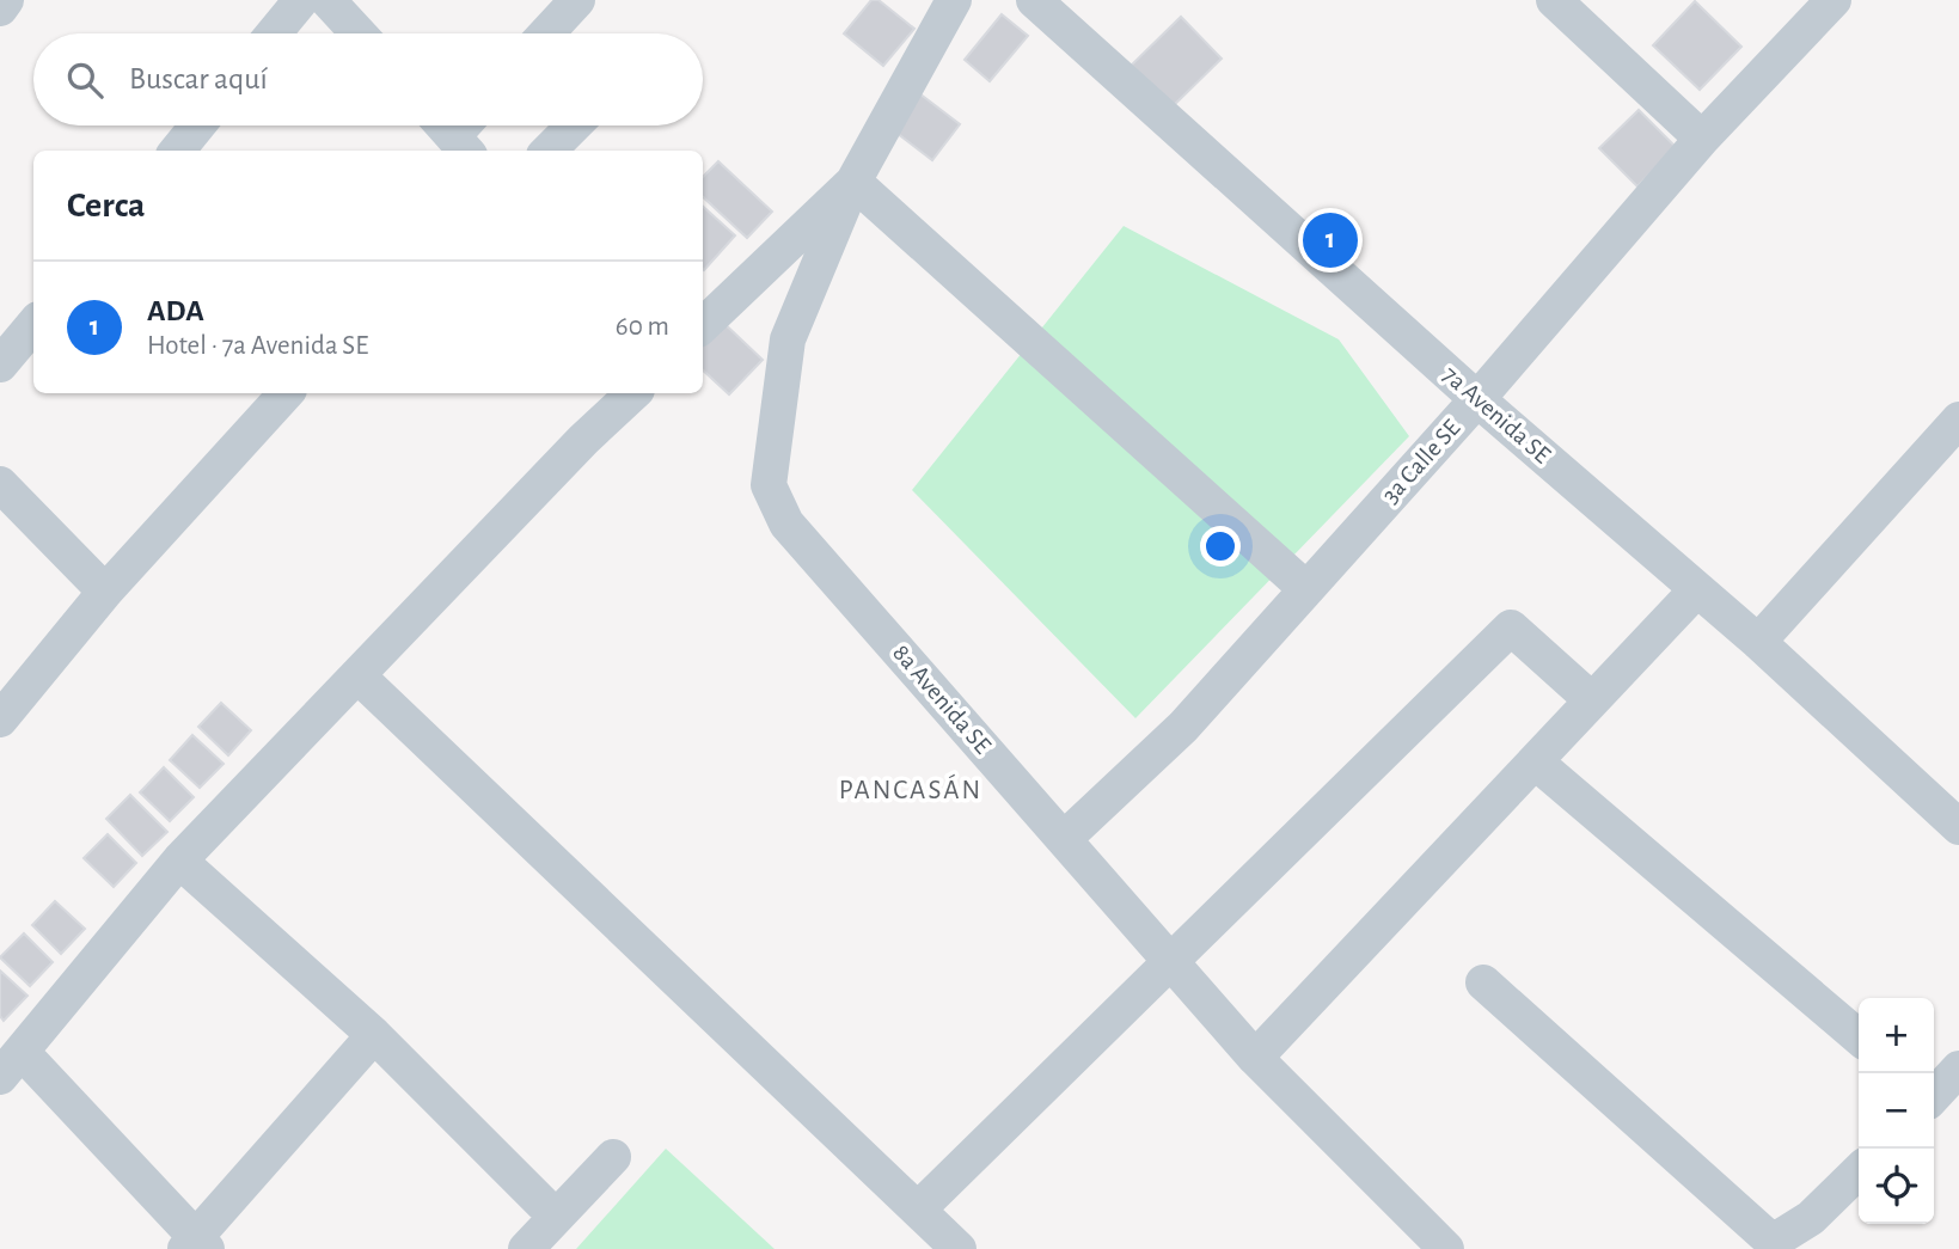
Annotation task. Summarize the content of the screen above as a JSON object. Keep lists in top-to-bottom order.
{
  "streets": {
    "street": ["7a Avenida SE", "3a Calle SE", "8a Avenida SE"]
  },
  "crossings": [
    ["7a Avenida SE", "3a Calle SE"],
    ["3a Calle SE", "8a Avenida SE"]
  ],
  "districts": ["PANCASÁN"],
  "page": {
    "search": "Buscar aquí",
    "heading": "Cerca",
    "pins": "1",
    "list": [
      {
        "mark": "1",
        "name": "ADA",
        "note": "Hotel · 7a Avenida SE",
        "value": "60 m"
      }
    ],
    "map_buttons": ["+", "−"]
  }
}
